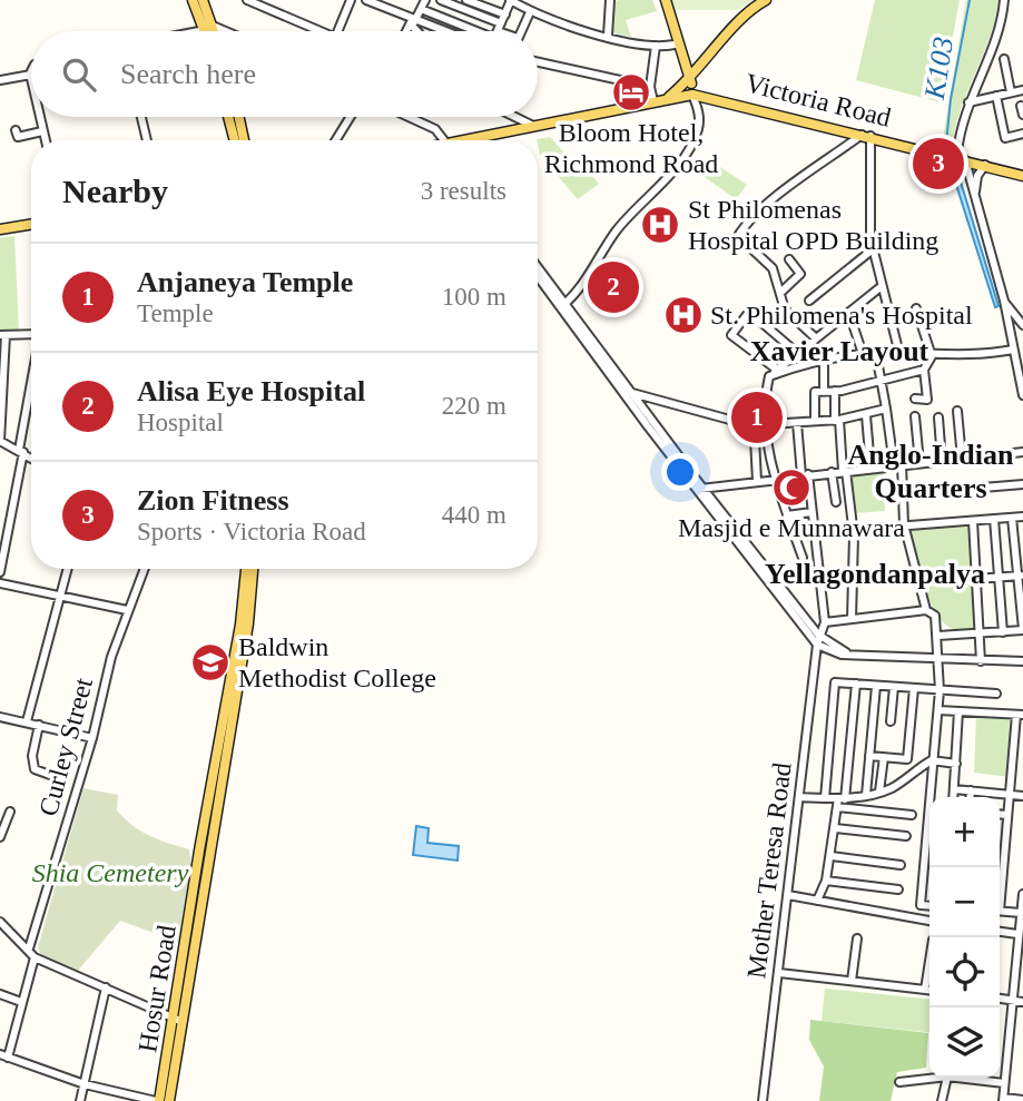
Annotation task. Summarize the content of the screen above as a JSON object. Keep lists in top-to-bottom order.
{
  "streets": {
    "main road": ["Victoria Road", "Hosur Road"],
    "street": ["Curley Street", "Mother Teresa Road"]
  },
  "districts": ["Xavier Layout", "Anglo-Indian Quarters", "Yellagondanpalya"],
  "water": ["K103"],
  "parks": ["Shia Cemetery"],
  "places": {
    "hotel": ["Bloom Hotel, Richmond Road"],
    "hospital": ["St Philomenas Hospital OPD Building", "St. Philomena's Hospital"],
    "mosque": ["Masjid e Munnawara"],
    "school or university": ["Baldwin Methodist College"]
  },
  "page": {
    "search": "Search here",
    "pins": ["3", "2", "1"],
    "heading": ["Nearby", "3 results"],
    "list": [
      {
        "mark": "1",
        "name": "Anjaneya Temple",
        "note": "Temple",
        "value": "100 m"
      },
      {
        "mark": "2",
        "name": "Alisa Eye Hospital",
        "note": "Hospital",
        "value": "220 m"
      },
      {
        "mark": "3",
        "name": "Zion Fitness",
        "note": "Sports · Victoria Road",
        "value": "440 m"
      }
    ],
    "map_buttons": ["+", "−"]
  }
}
